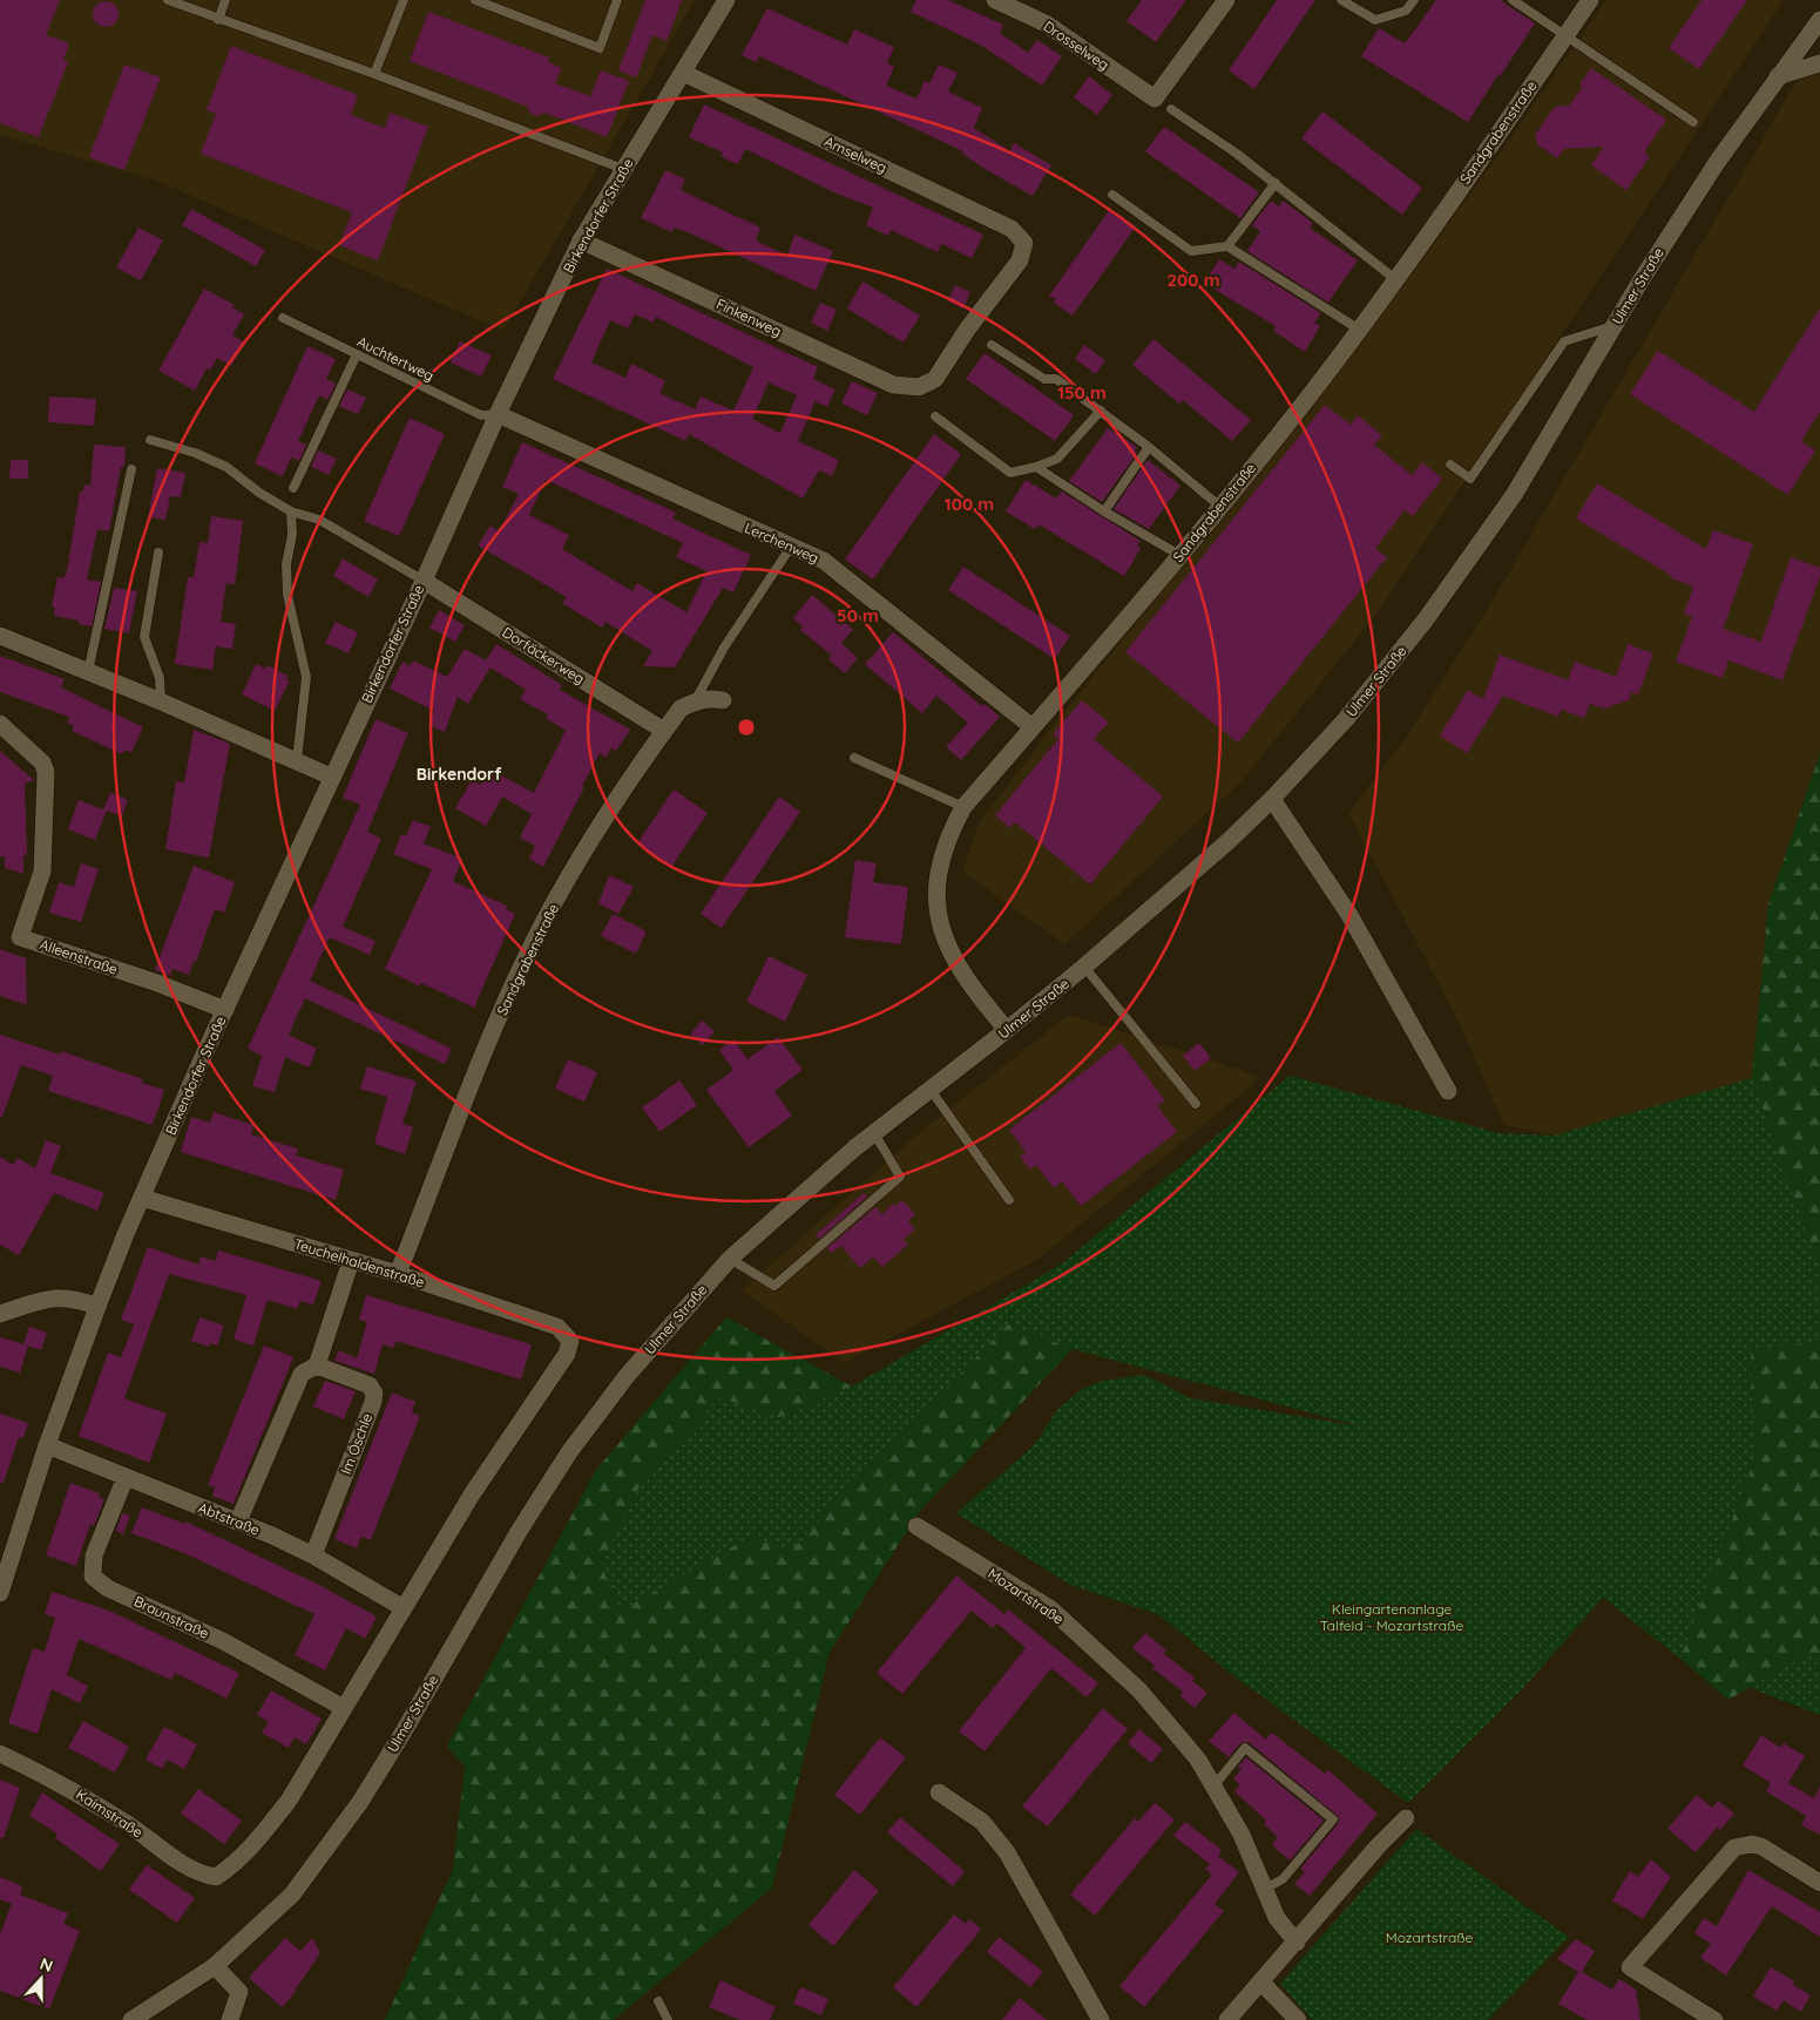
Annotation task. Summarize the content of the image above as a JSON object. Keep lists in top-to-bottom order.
{
  "streets": {
    "street": [
      "Drosselweg",
      "Sandgrabenstraße",
      "Amselweg",
      "Birkendorfer Straße",
      "Ulmer Straße",
      "Finkenweg",
      "Lerchenweg",
      "Dorfäckerweg",
      "Alleenstraße",
      "Teuchelhaldenstraße",
      "Im Öschle",
      "Abtstraße",
      "Mozartstraße",
      "Braunstraße",
      "Kaimstraße"
    ],
    "lane": ["Auchtertweg"]
  },
  "crossings": [
    ["Sandgrabenstraße", "Ulmer Straße"],
    ["Sandgrabenstraße", "Lerchenweg"],
    ["Sandgrabenstraße", "Dorfäckerweg"],
    ["Sandgrabenstraße", "Teuchelhaldenstraße"],
    ["Amselweg", "Birkendorfer Straße"],
    ["Amselweg", "Finkenweg"],
    ["Birkendorfer Straße", "Finkenweg"],
    ["Birkendorfer Straße", "Auchtertweg"],
    ["Birkendorfer Straße", "Lerchenweg"],
    ["Birkendorfer Straße", "Dorfäckerweg"],
    ["Birkendorfer Straße", "Alleenstraße"],
    ["Birkendorfer Straße", "Teuchelhaldenstraße"],
    ["Birkendorfer Straße", "Abtstraße"],
    ["Auchtertweg", "Lerchenweg"],
    ["Teuchelhaldenstraße", "Abtstraße"],
    ["Im Öschle", "Abtstraße"],
    ["Abtstraße", "Braunstraße"],
    ["Braunstraße", "Kaimstraße"]
  ],
  "districts": ["Birkendorf"],
  "parks": ["Kleingartenanlage Talfeld - Mozartstraße", "Mozartstraße"],
  "north": "top",
  "rings": [
    "200 m",
    "150 m",
    "100 m",
    "50 m"
  ]
}
